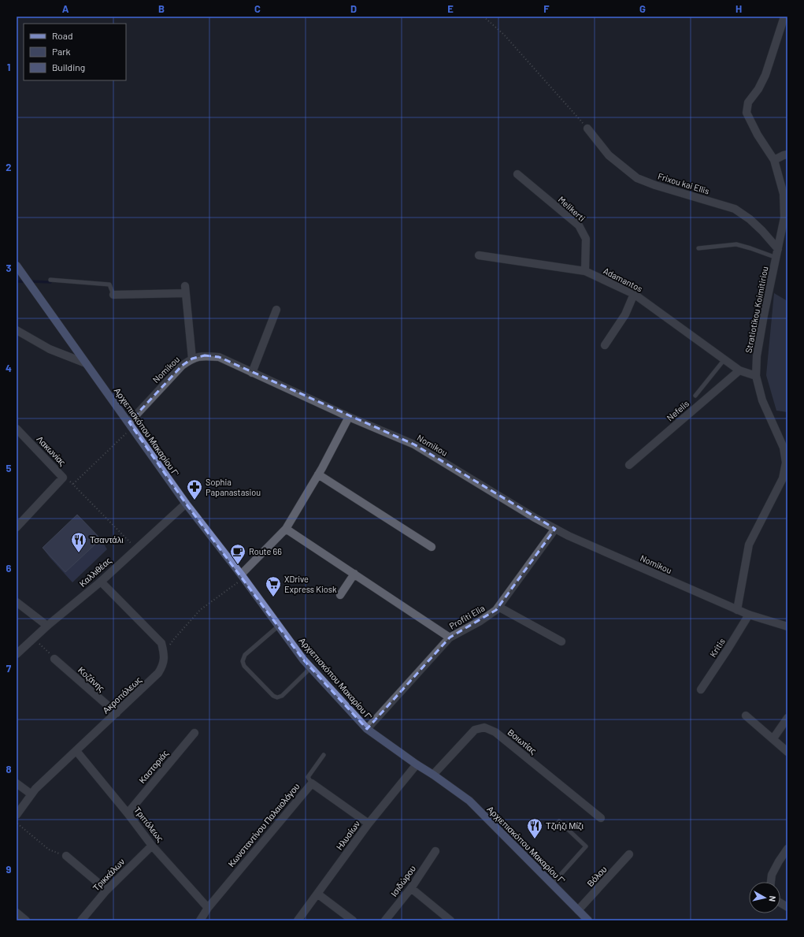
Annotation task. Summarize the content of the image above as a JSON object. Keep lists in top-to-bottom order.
{
  "streets": {
    "main road": ["Αρχιεπισκόπου Μακαρίου Γ'"],
    "street": [
      "Frixou kai Ellis",
      "Melikerti",
      "Adamantos",
      "Stratiotikou Koimitiriou",
      "Nomikou",
      "Nefelis",
      "Λακωνίας",
      "Καλλιθέας",
      "Profiti Elia",
      "Kritis",
      "Κοζάνης",
      "Ακροπόλεως",
      "Βοιωτίας",
      "Καστοριάς",
      "Τριπόλεως",
      "Κωνσταντίνου Παλαιολόγου",
      "Ηλυσίων",
      "Τρικκάλων",
      "Βόλου",
      "Ισιδώρου"
    ]
  },
  "crossings": [
    ["Frixou kai Ellis", "Stratiotikou Koimitiriou"],
    ["Melikerti", "Adamantos"],
    ["Adamantos", "Stratiotikou Koimitiriou"],
    ["Adamantos", "Nefelis"],
    ["Stratiotikou Koimitiriou", "Nomikou"],
    ["Nomikou", "Αρχιεπισκόπου Μακαρίου Γ'"],
    ["Nomikou", "Profiti Elia"],
    ["Nomikou", "Kritis"],
    ["Αρχιεπισκόπου Μακαρίου Γ'", "Καλλιθέας"],
    ["Αρχιεπισκόπου Μακαρίου Γ'", "Profiti Elia"],
    ["Αρχιεπισκόπου Μακαρίου Γ'", "Βοιωτίας"],
    ["Αρχιεπισκόπου Μακαρίου Γ'", "Ηλυσίων"],
    ["Αρχιεπισκόπου Μακαρίου Γ'", "Βόλου"],
    ["Κοζάνης", "Ακροπόλεως"],
    ["Ακροπόλεως", "Τριπόλεως"],
    ["Καστοριάς", "Τριπόλεως"],
    ["Τριπόλεως", "Κωνσταντίνου Παλαιολόγου"],
    ["Τριπόλεως", "Τρικκάλων"],
    ["Κωνσταντίνου Παλαιολόγου", "Ηλυσίων"]
  ],
  "places": {
    "pharmacy": ["Sophia Papanastasiou"],
    "restaurant": ["Τσαντάλι", "Τζιήζι Μίζι"],
    "cafe": ["Route 66"],
    "supermarket": ["XDrive Express Kiosk"]
  },
  "legend": ["Road", "Park", "Building"],
  "north": "right",
  "grid": {
    "columns": [
      "A",
      "B",
      "C",
      "D",
      "E",
      "F",
      "G",
      "H"
    ],
    "rows": [
      "1",
      "2",
      "3",
      "4",
      "5",
      "6",
      "7",
      "8",
      "9"
    ]
  }
}
